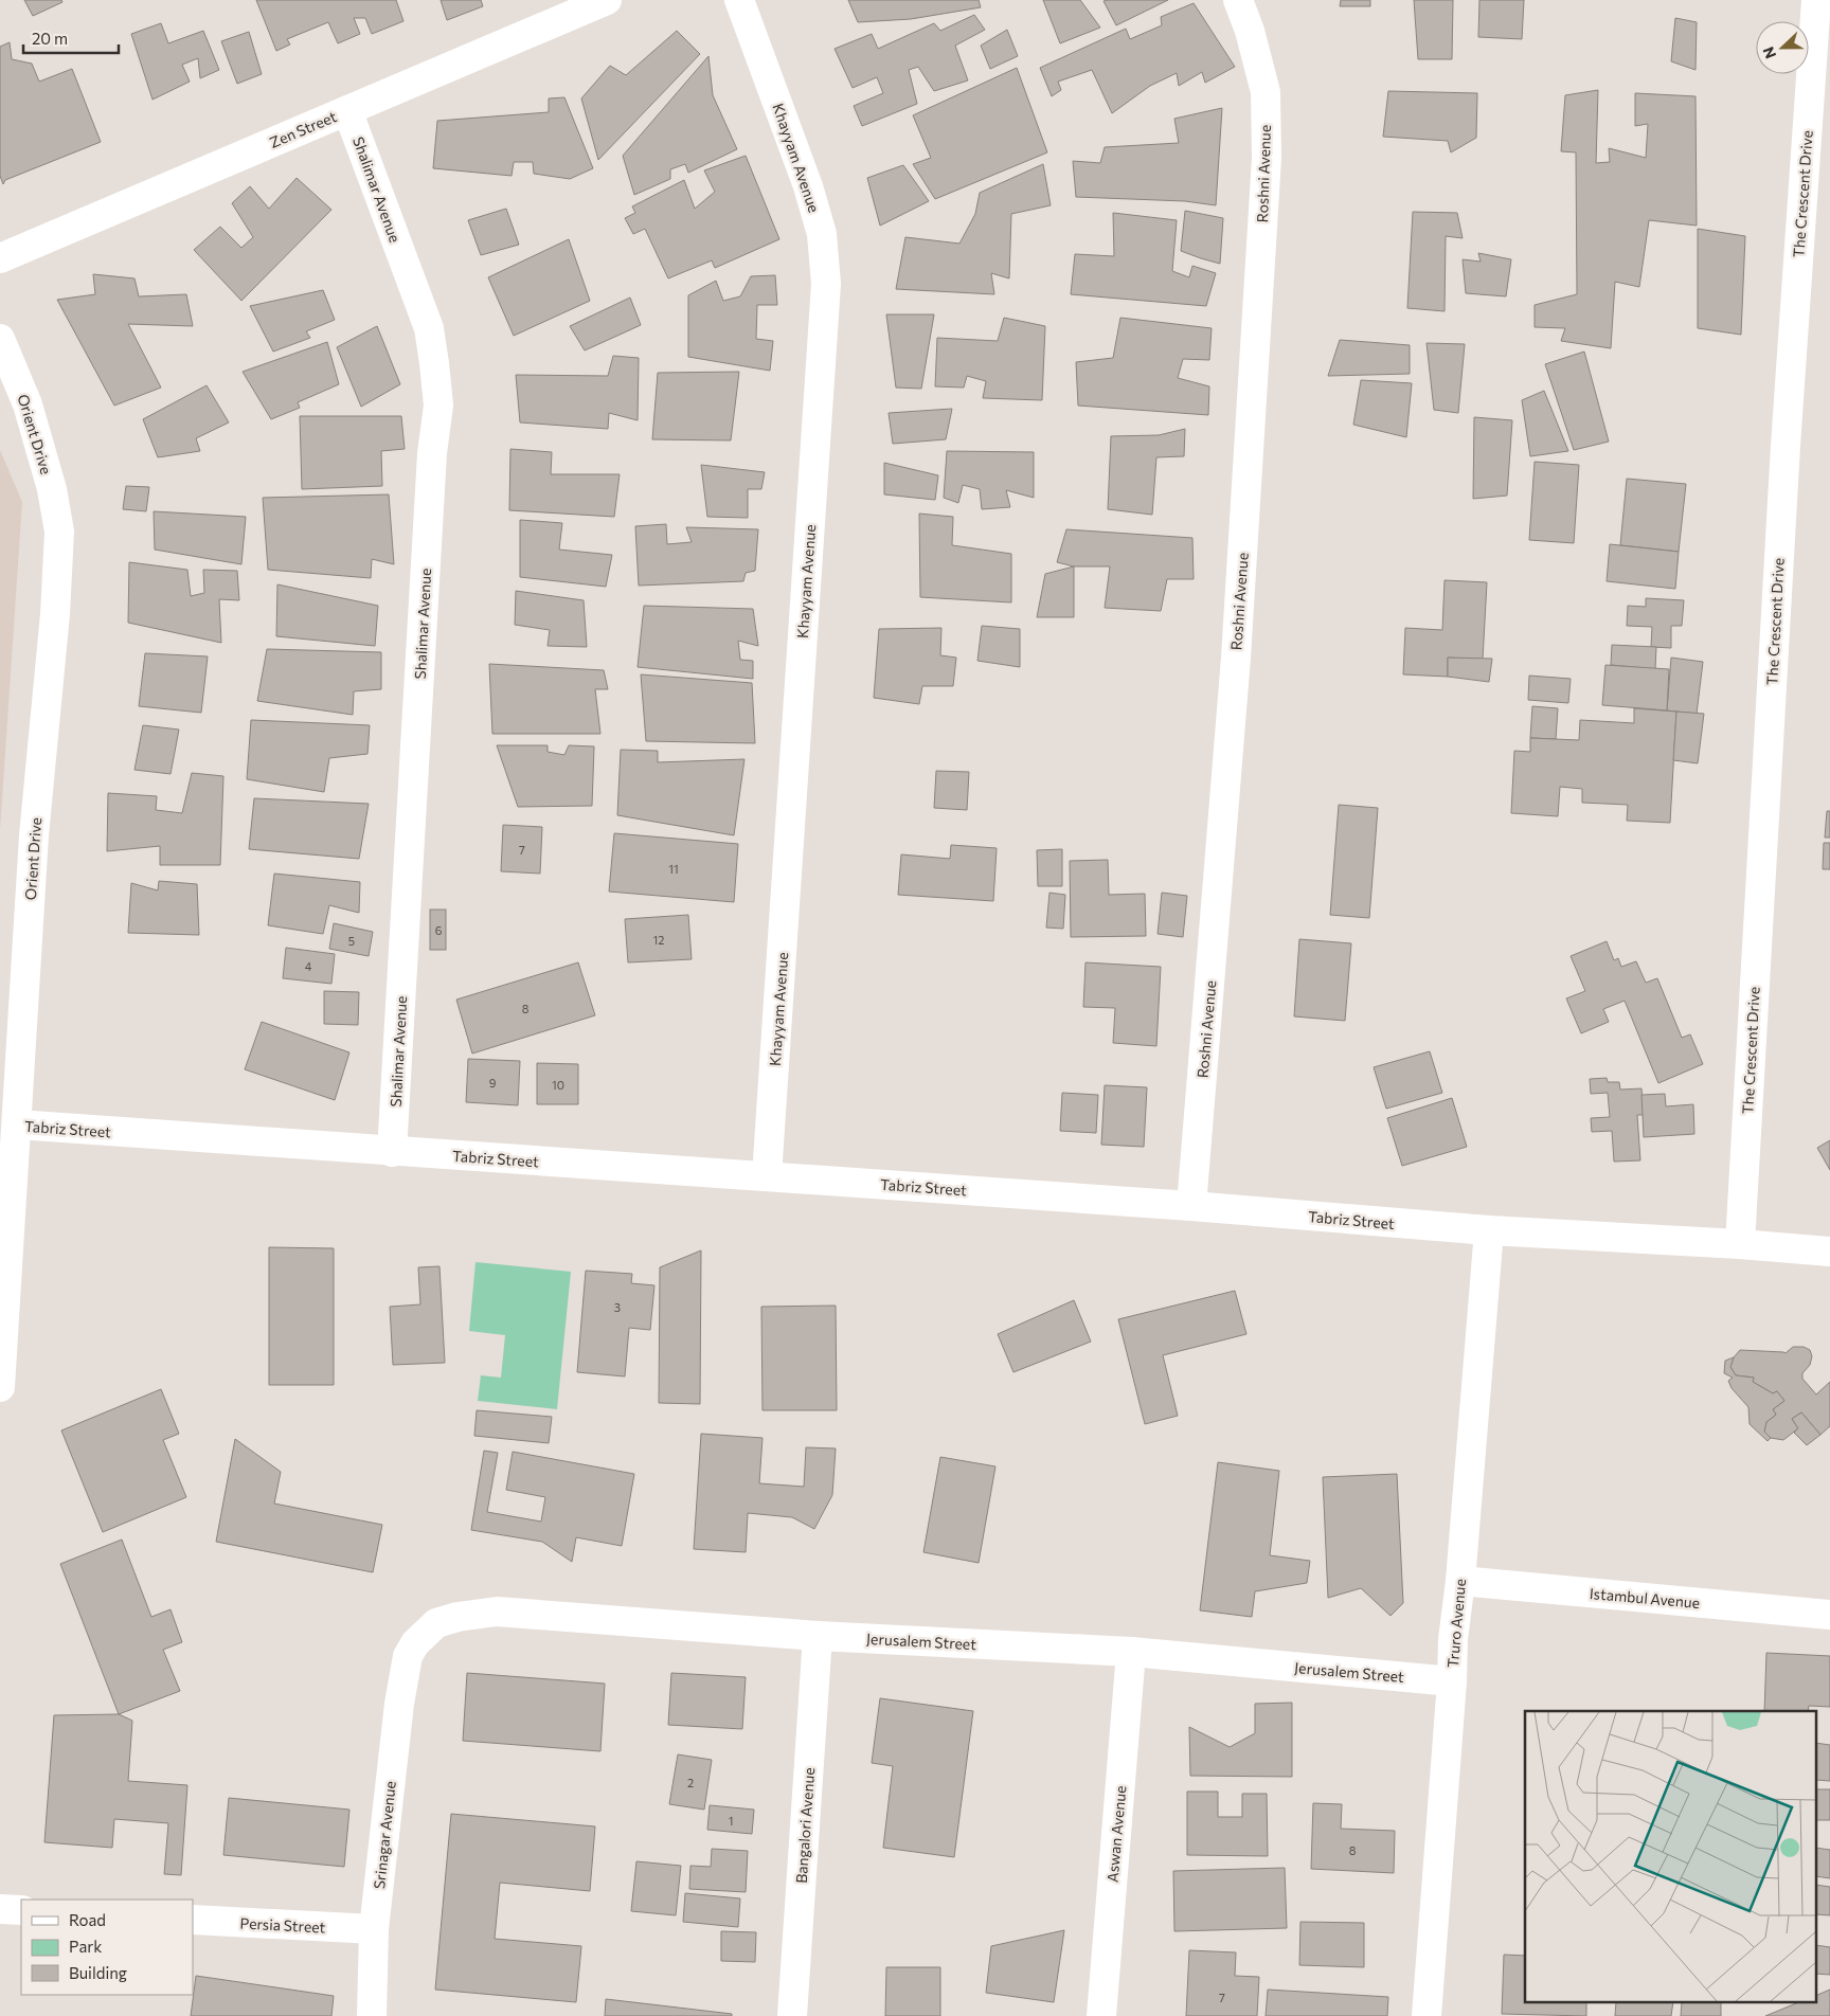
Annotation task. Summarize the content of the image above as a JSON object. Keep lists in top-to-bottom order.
{
  "streets": {
    "street": [
      "Zen Street",
      "Khayyam Avenue",
      "Roshni Avenue",
      "Shalimar Avenue",
      "The Crescent Drive",
      "Orient Drive",
      "Tabriz Street",
      "Istambul Avenue",
      "Truro Avenue",
      "Jerusalem Street",
      "Bangalori Avenue",
      "Aswan Avenue",
      "Srinagar Avenue",
      "Persia Street"
    ]
  },
  "crossings": [
    ["Zen Street", "Shalimar Avenue"],
    ["Khayyam Avenue", "Tabriz Street"],
    ["Roshni Avenue", "Tabriz Street"],
    ["Shalimar Avenue", "Tabriz Street"],
    ["The Crescent Drive", "Tabriz Street"],
    ["Orient Drive", "Tabriz Street"],
    ["Tabriz Street", "Truro Avenue"],
    ["Istambul Avenue", "Truro Avenue"],
    ["Truro Avenue", "Jerusalem Street"],
    ["Jerusalem Street", "Bangalori Avenue"],
    ["Jerusalem Street", "Aswan Avenue"],
    ["Jerusalem Street", "Srinagar Avenue"],
    ["Srinagar Avenue", "Persia Street"]
  ],
  "house_numbers": [
    "7",
    "11",
    "6",
    "12",
    "5",
    "4",
    "8",
    "9",
    "10",
    "3",
    "2",
    "1",
    "8",
    "7"
  ],
  "legend": ["Road", "Park", "Building"],
  "scale_bar": "20 m",
  "north": "left"
}
